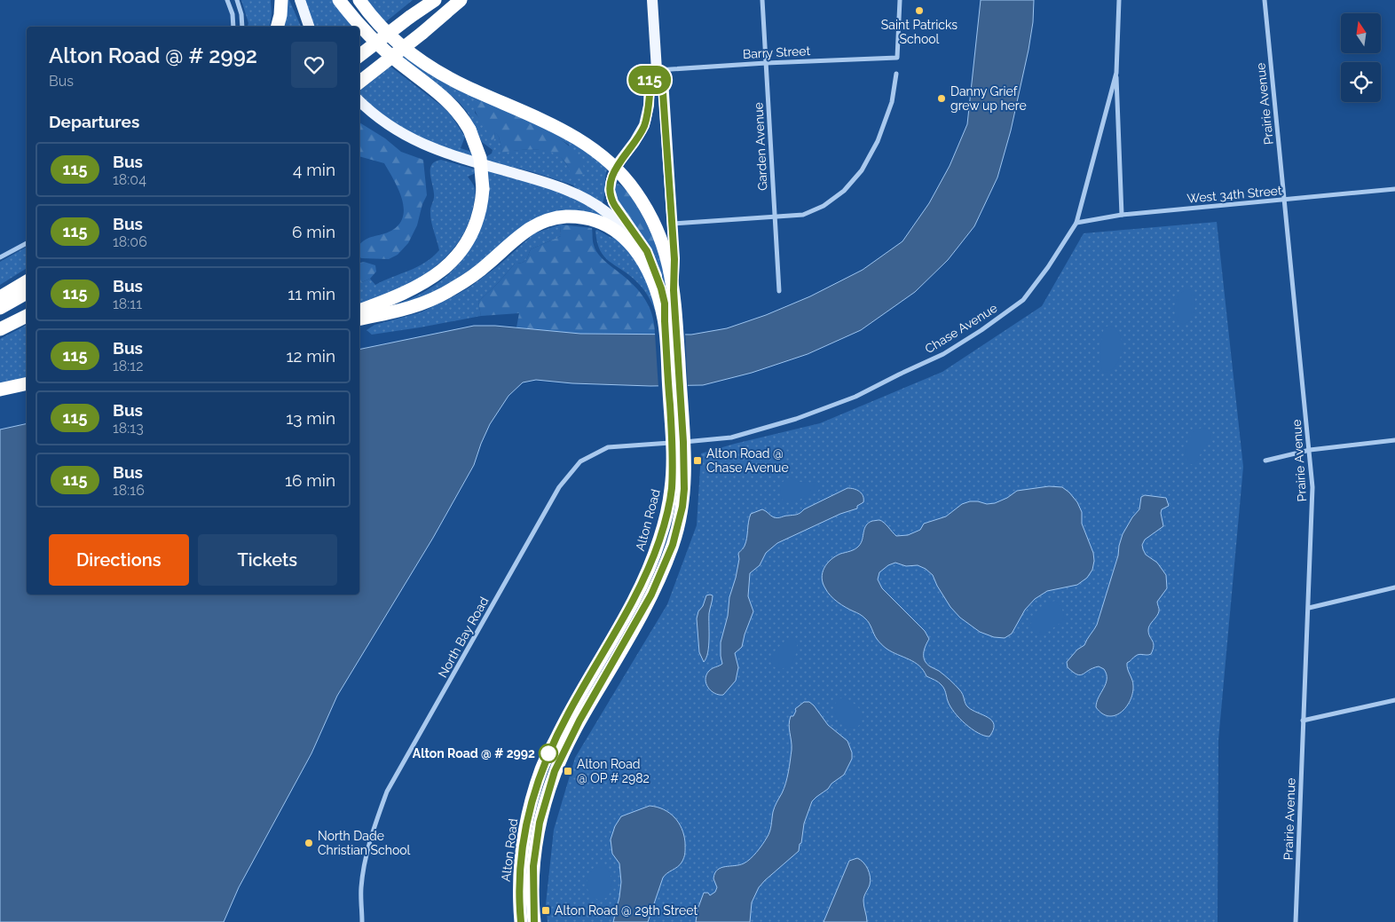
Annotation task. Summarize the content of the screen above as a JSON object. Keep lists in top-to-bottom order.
{
  "streets": {
    "highway": ["Alton Road"],
    "street": [
      "Barry Street",
      "Prairie Avenue",
      "Garden Avenue",
      "West 34th Street",
      "Chase Avenue",
      "North Bay Road"
    ]
  },
  "crossings": [
    ["Barry Street", "Garden Avenue"],
    ["Barry Street", "Alton Road"],
    ["Prairie Avenue", "West 34th Street"],
    ["West 34th Street", "Chase Avenue"],
    ["Chase Avenue", "Alton Road"],
    ["Chase Avenue", "North Bay Road"],
    ["Alton Road", "North Bay Road"]
  ],
  "places": {
    "other": [
      "Saint Patricks School",
      "Danny Grief grew up here",
      "Alton Road @ # 2992",
      "North Dade Christian School"
    ],
    "transit": ["Alton Road @ Chase Avenue", "Alton Road @ OP # 2982", "Alton Road @ 29th Street"]
  },
  "lines": ["bus line 115"],
  "north": "top",
  "page": {
    "on_map": "115",
    "heading": [
      ["Alton Road @ # 2992", "Bus"],
      "Departures"
    ],
    "list": [
      {
        "mark": "115",
        "name": "Bus",
        "note": "18:04",
        "value": "4 min"
      },
      {
        "mark": "115",
        "name": "Bus",
        "note": "18:06",
        "value": "6 min"
      },
      {
        "mark": "115",
        "name": "Bus",
        "note": "18:11",
        "value": "11 min"
      },
      {
        "mark": "115",
        "name": "Bus",
        "note": "18:12",
        "value": "12 min"
      },
      {
        "mark": "115",
        "name": "Bus",
        "note": "18:13",
        "value": "13 min"
      },
      {
        "mark": "115",
        "name": "Bus",
        "note": "18:16",
        "value": "16 min"
      }
    ],
    "buttons": ["Directions", "Tickets"]
  }
}
